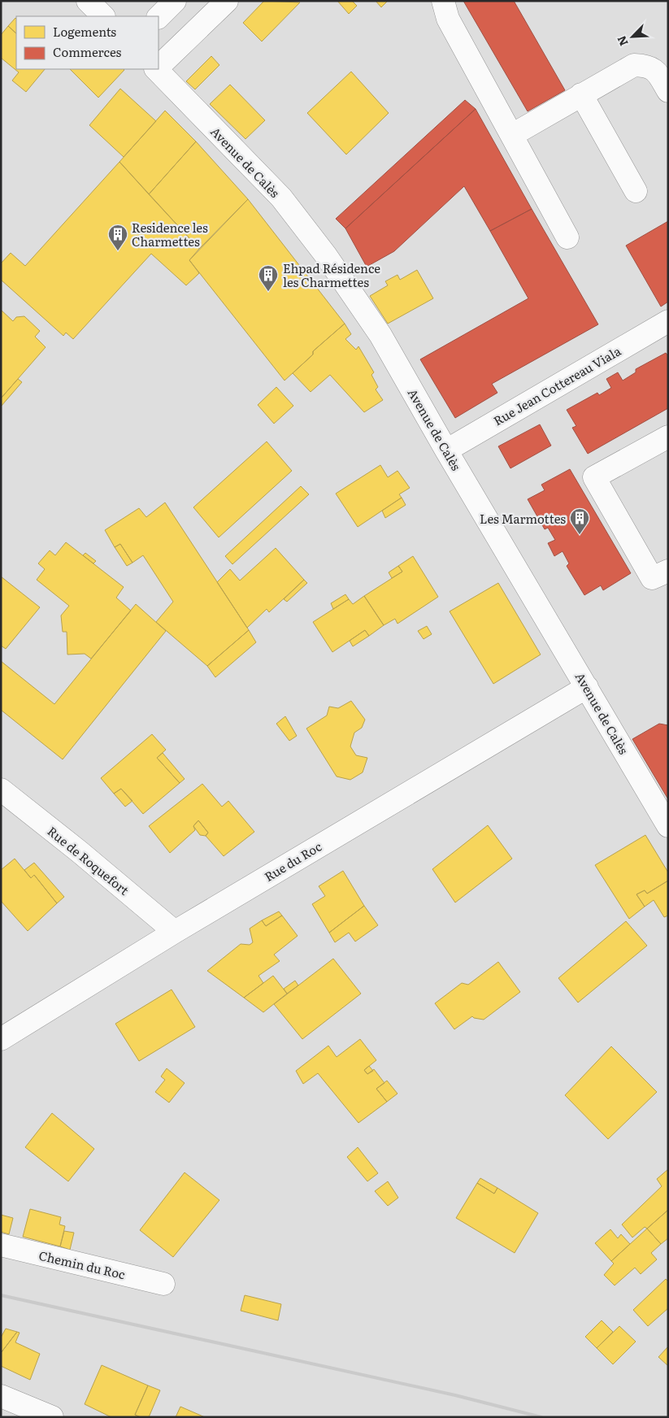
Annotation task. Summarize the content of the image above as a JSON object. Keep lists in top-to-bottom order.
{
  "streets": {
    "street": [
      "Avenue de Calès",
      "Rue Jean Cottereau Viala",
      "Rue de Roquefort",
      "Rue du Roc",
      "Chemin du Roc"
    ]
  },
  "crossings": [
    ["Avenue de Calès", "Rue Jean Cottereau Viala"],
    ["Avenue de Calès", "Rue du Roc"],
    ["Rue de Roquefort", "Rue du Roc"]
  ],
  "places": {
    "building": ["Residence les Charmettes", "Ehpad Résidence les Charmettes", "Les Marmottes"]
  },
  "legend": ["Logements", "Commerces"],
  "north": "bottom left"
}
